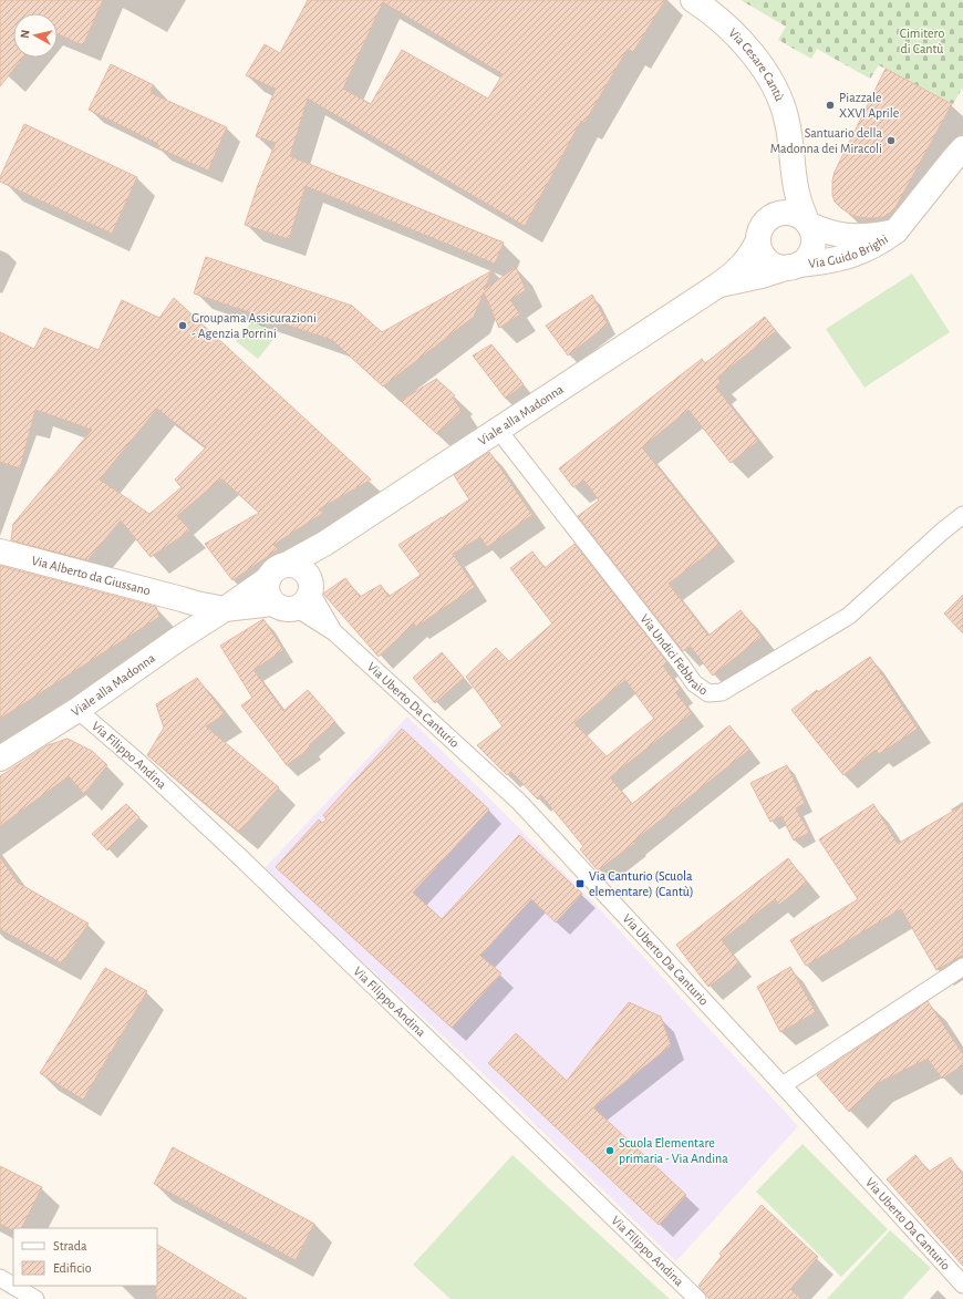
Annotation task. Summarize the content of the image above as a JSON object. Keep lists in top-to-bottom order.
{
  "streets": {
    "street": [
      "Via Cesare Cantù",
      "Via Guido Brighi",
      "Viale alla Madonna",
      "Via Alberto da Giussano",
      "Via Undici Febbraio",
      "Via Uberto Da Canturio",
      "Via Filippo Andina"
    ]
  },
  "crossings": [
    ["Via Cesare Cantù", "Via Guido Brighi"],
    ["Via Cesare Cantù", "Viale alla Madonna"],
    ["Via Guido Brighi", "Viale alla Madonna"],
    ["Viale alla Madonna", "Via Alberto da Giussano"],
    ["Viale alla Madonna", "Via Undici Febbraio"],
    ["Viale alla Madonna", "Via Uberto Da Canturio"],
    ["Viale alla Madonna", "Via Filippo Andina"]
  ],
  "parks": ["Cimitero di Cantù"],
  "places": {
    "other": [
      "Piazzale XXVI Aprile",
      "Santuario della Madonna dei Miracoli",
      "Groupama Assicurazioni - Agenzia Porrini",
      "Scuola Elementare primaria - Via Andina"
    ],
    "transit": ["Via Canturio (Scuola elementare) (Cantù)"]
  },
  "legend": ["Strada", "Edificio"],
  "north": "left"
}
